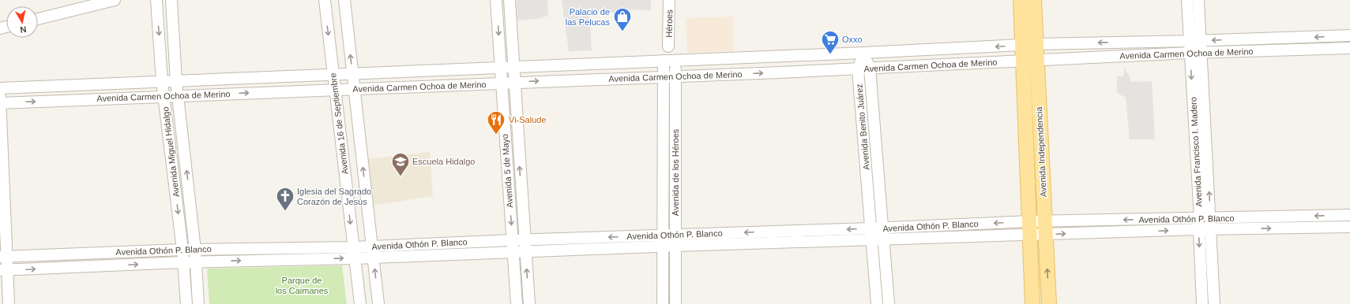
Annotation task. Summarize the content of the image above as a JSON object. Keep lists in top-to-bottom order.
{
  "streets": {
    "main road": ["Avenida Independencia"],
    "street": [
      "Héroes",
      "Avenida Carmen Ochoa de Merino",
      "Avenida 16 de Septiembre",
      "Avenida Benito Juárez",
      "Avenida Miguel Hidalgo",
      "Avenida Francisco I. Madero",
      "Avenida 5 de Mayo",
      "Avenida de los Héroes",
      "Avenida Othón P. Blanco"
    ]
  },
  "crossings": [
    ["Avenida Carmen Ochoa de Merino", "Avenida 16 de Septiembre"],
    ["Avenida Carmen Ochoa de Merino", "Avenida Benito Juárez"],
    ["Avenida Carmen Ochoa de Merino", "Avenida Miguel Hidalgo"],
    ["Avenida Carmen Ochoa de Merino", "Avenida Independencia"],
    ["Avenida Carmen Ochoa de Merino", "Avenida Francisco I. Madero"],
    ["Avenida Carmen Ochoa de Merino", "Avenida 5 de Mayo"],
    ["Avenida Carmen Ochoa de Merino", "Avenida de los Héroes"],
    ["Avenida 16 de Septiembre", "Avenida Othón P. Blanco"],
    ["Avenida Benito Juárez", "Avenida Othón P. Blanco"],
    ["Avenida Miguel Hidalgo", "Avenida Othón P. Blanco"],
    ["Avenida Independencia", "Avenida Othón P. Blanco"],
    ["Avenida Francisco I. Madero", "Avenida Othón P. Blanco"],
    ["Avenida 5 de Mayo", "Avenida Othón P. Blanco"],
    ["Avenida de los Héroes", "Avenida Othón P. Blanco"]
  ],
  "parks": ["Parque de los Caimanes"],
  "places": {
    "shop": ["Palacio de las Pelucas"],
    "supermarket": ["Oxxo"],
    "restaurant": ["Vi-Salude"],
    "school or university": ["Escuela Hidalgo"],
    "church": ["Iglesia del Sagrado Corazón de Jesús"]
  },
  "north": "bottom"
}
